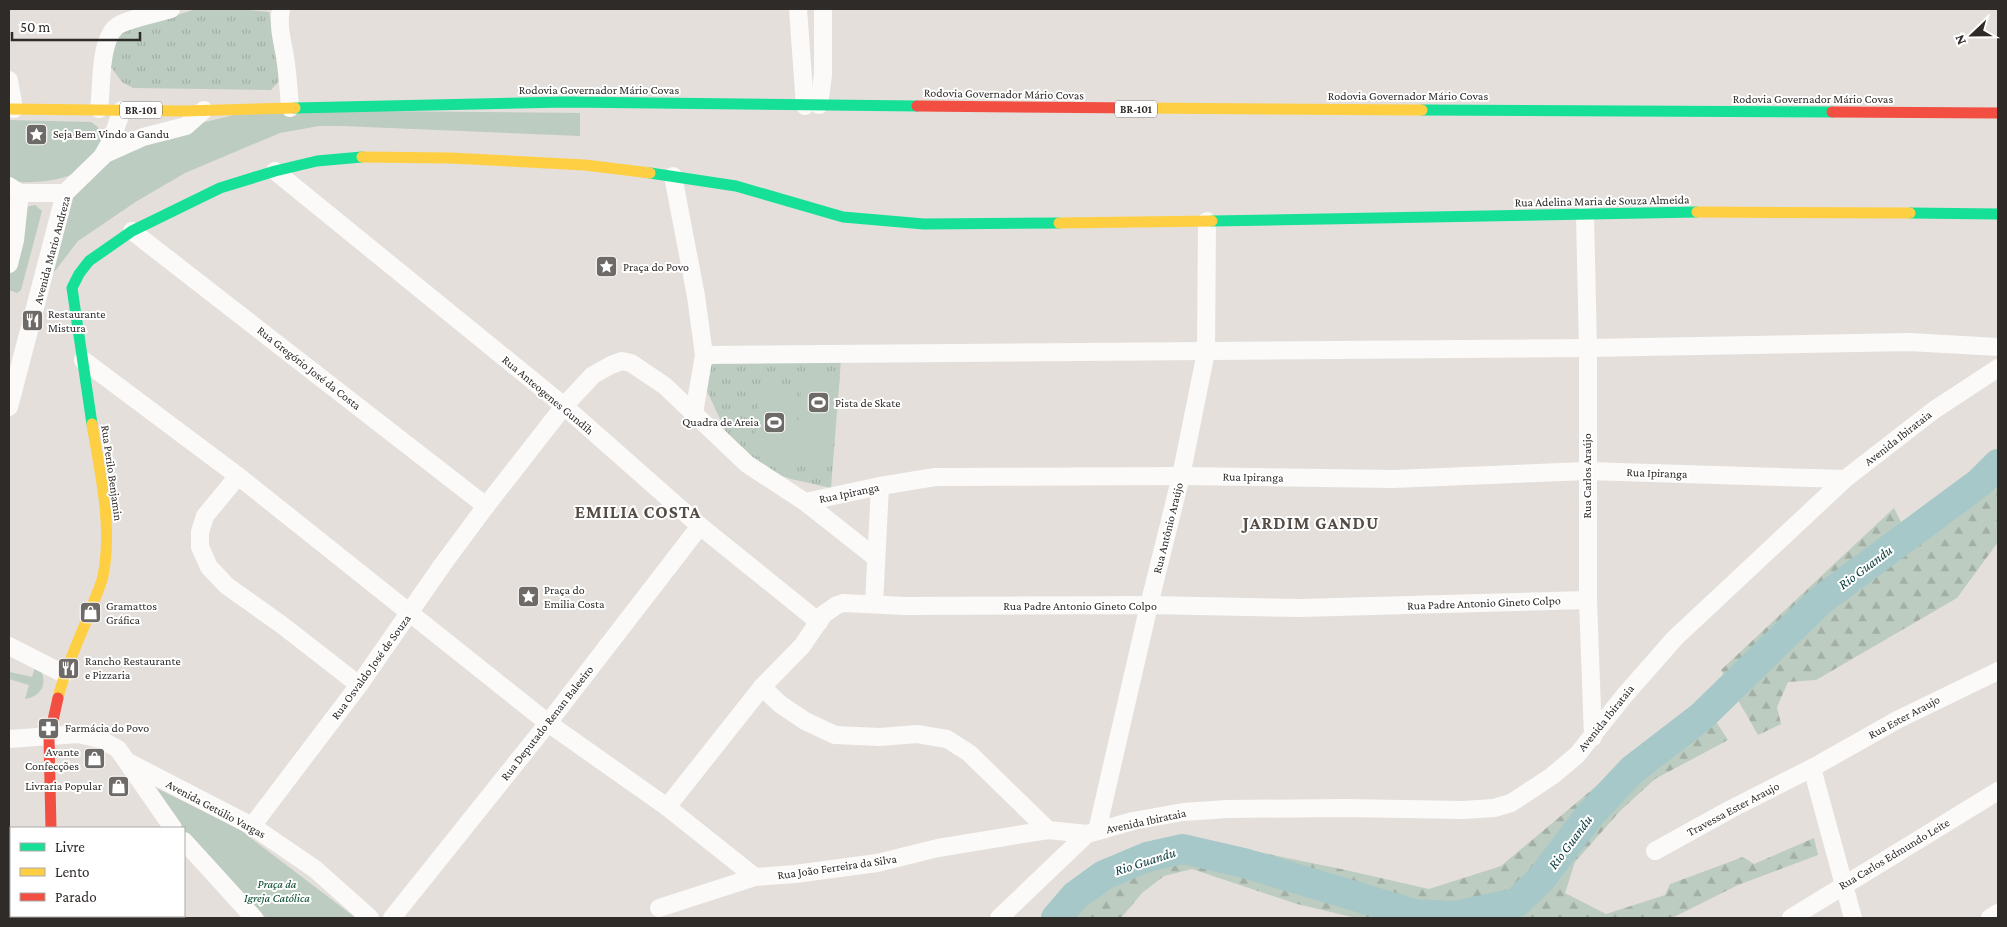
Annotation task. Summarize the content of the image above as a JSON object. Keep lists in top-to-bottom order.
{
  "streets": {
    "main road": [
      "Rodovia Governador Mário Covas",
      "BR-101",
      "Rua Adelina Maria de Souza Almeida",
      "Rua Perilo Benjamin"
    ],
    "street": [
      "Avenida Mario Andreza",
      "Rua Gregório José da Costa",
      "Rua Anteogenes Gundih",
      "Avenida Ibirataia",
      "Rua Ipiranga",
      "Rua Carlos Araújo",
      "Rua Antônio Araújo",
      "Rua Padre Antonio Gineto Colpo",
      "Rua Osvaldo José de Souza",
      "Rua Ester Araujo",
      "Rua Deputado Renan Baleeiro",
      "Avenida Getúlio Vargas",
      "Travessa Ester Araujo",
      "Rua Carlos Edmundo Leite",
      "Rua João Ferreira da Silva"
    ]
  },
  "crossings": [
    ["Rodovia Governador Mário Covas", "Avenida Mario Andreza"],
    ["Rua Adelina Maria de Souza Almeida", "Rua Gregório José da Costa"],
    ["Rua Adelina Maria de Souza Almeida", "Rua Anteogenes Gundih"],
    ["Rua Adelina Maria de Souza Almeida", "Rua Carlos Araújo"],
    ["Rua Adelina Maria de Souza Almeida", "Rua Antônio Araújo"],
    ["Rua Gregório José da Costa", "Rua Osvaldo José de Souza"],
    ["Rua Anteogenes Gundih", "Rua Ipiranga"],
    ["Rua Anteogenes Gundih", "Rua Padre Antonio Gineto Colpo"],
    ["Rua Anteogenes Gundih", "Rua Osvaldo José de Souza"],
    ["Rua Anteogenes Gundih", "Rua Deputado Renan Baleeiro"],
    ["Avenida Ibirataia", "Rua Ipiranga"],
    ["Avenida Ibirataia", "Rua Carlos Araújo"],
    ["Avenida Ibirataia", "Rua Antônio Araújo"],
    ["Avenida Ibirataia", "Rua João Ferreira da Silva"],
    ["Rua Ipiranga", "Rua Carlos Araújo"],
    ["Rua Ipiranga", "Rua Antônio Araújo"],
    ["Rua Ipiranga", "Rua Osvaldo José de Souza"],
    ["Rua Carlos Araújo", "Rua Padre Antonio Gineto Colpo"],
    ["Rua Antônio Araújo", "Rua Padre Antonio Gineto Colpo"],
    ["Rua Antônio Araújo", "Rua João Ferreira da Silva"],
    ["Rua Osvaldo José de Souza", "Avenida Getúlio Vargas"],
    ["Rua Ester Araujo", "Travessa Ester Araujo"]
  ],
  "districts": ["EMILIA COSTA", "JARDIM GANDU"],
  "water": ["Rio Guandu"],
  "parks": ["Praça da Igreja Católica"],
  "places": {
    "place": ["Seja Bem Vindo a Gandu", "Praça do Povo", "Praça do Emilia Costa"],
    "restaurant": ["Restaurante Mistura", "Rancho Restaurante e Pizzaria"],
    "sports": ["Pista de Skate", "Quadra de Areia"],
    "shop": ["Gramattos Gráfica", "Avante Confecções", "Livraria Popular"],
    "pharmacy": ["Farmácia do Povo"]
  },
  "legend": ["Livre", "Lento", "Parado"],
  "scale_bar": "50 m",
  "north": "left"
}
